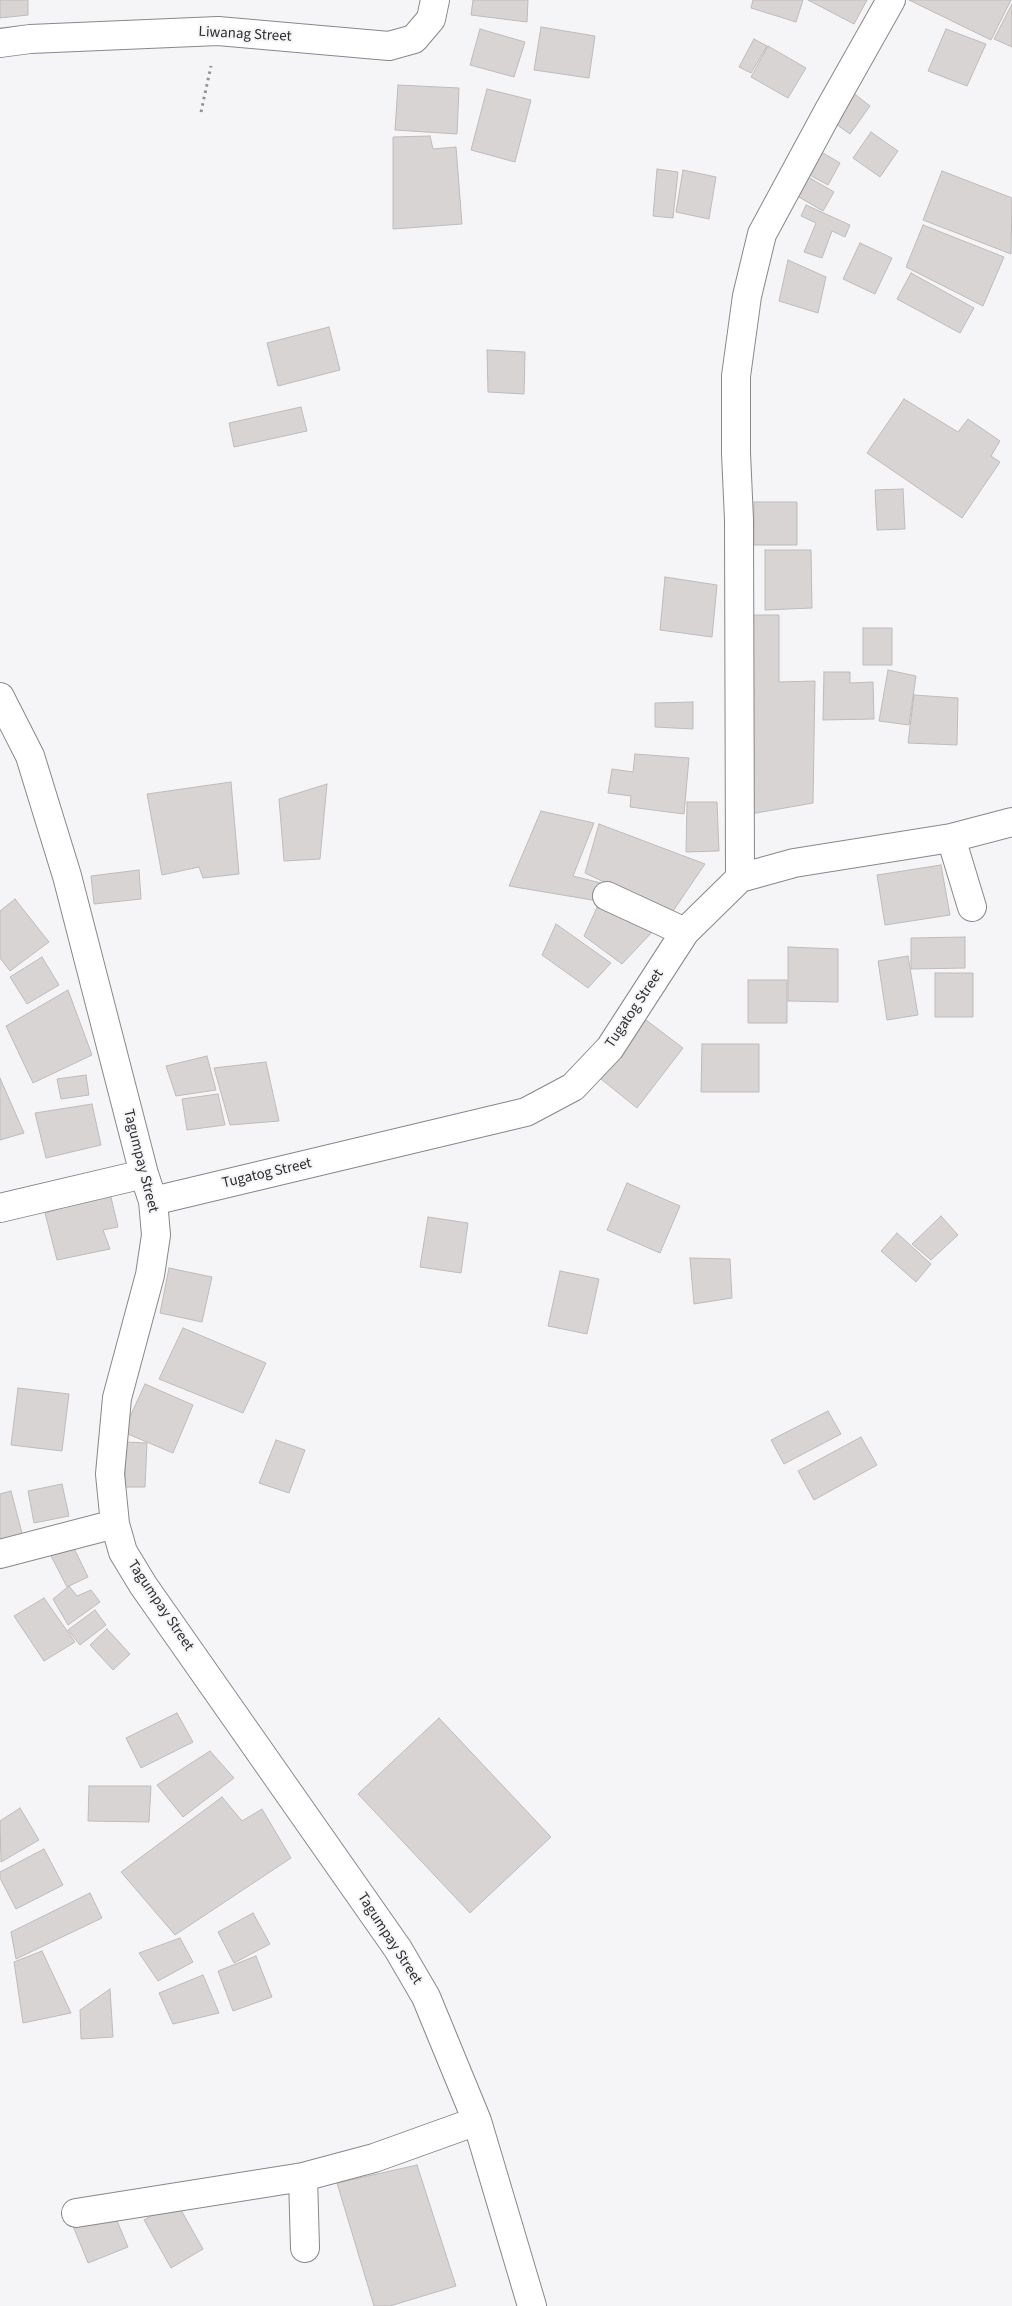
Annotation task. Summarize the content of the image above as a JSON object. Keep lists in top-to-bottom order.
{
  "streets": {
    "street": ["Liwanag Street", "Tugatog Street", "Tagumpay Street"]
  },
  "crossings": [
    ["Tugatog Street", "Tagumpay Street"]
  ]
}
